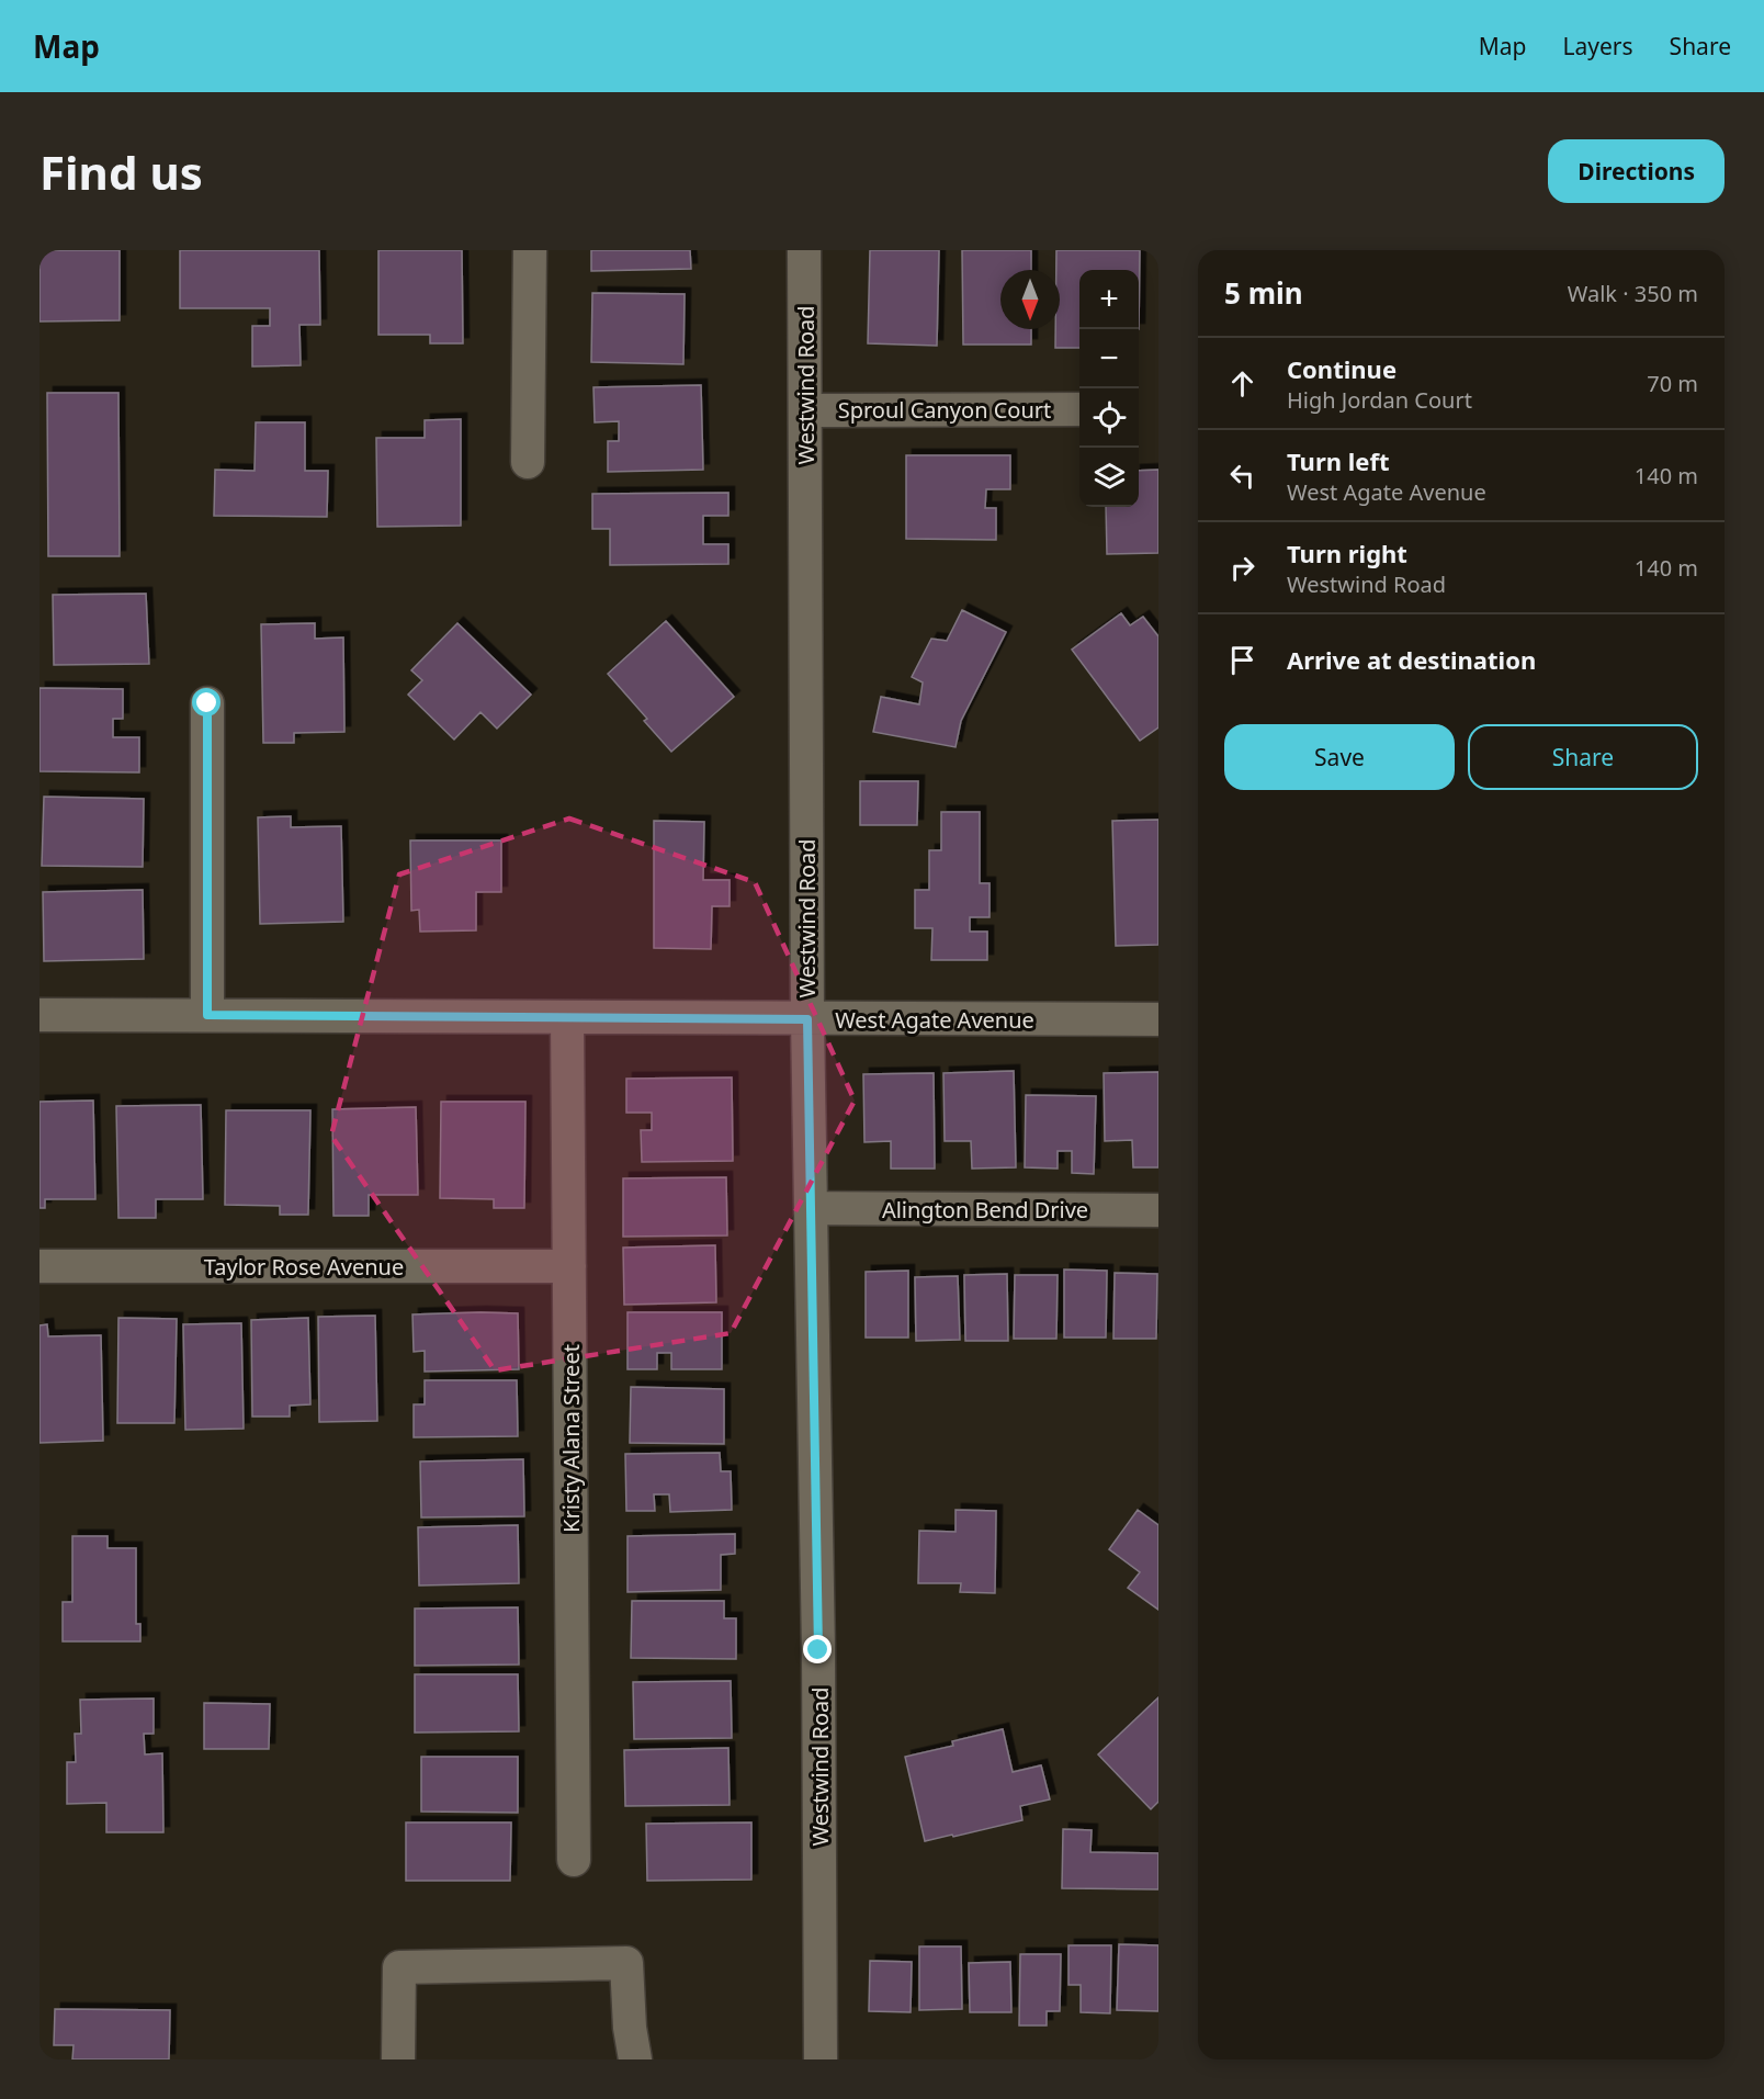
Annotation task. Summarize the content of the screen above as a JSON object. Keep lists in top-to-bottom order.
{
  "streets": {
    "street": [
      "Westwind Road",
      "Sproul Canyon Court",
      "West Agate Avenue",
      "Alington Bend Drive",
      "Taylor Rose Avenue",
      "Kristy Alana Street"
    ]
  },
  "crossings": [
    ["Westwind Road", "Sproul Canyon Court"],
    ["Westwind Road", "West Agate Avenue"],
    ["Westwind Road", "Alington Bend Drive"],
    ["West Agate Avenue", "Kristy Alana Street"],
    ["Taylor Rose Avenue", "Kristy Alana Street"]
  ],
  "north": "bottom",
  "page": {
    "header": "Map",
    "nav": ["Map", "Layers", "Share"],
    "buttons": [
      "Directions",
      ["Save", "Share"]
    ],
    "title": "Find us",
    "heading": ["5 min", "Walk · 350 m"],
    "map_buttons": ["+", "−"],
    "list": [
      ["Continue", "High Jordan Court", "70 m"],
      ["Turn left", "West Agate Avenue", "140 m"],
      ["Turn right", "Westwind Road", "140 m"],
      "Arrive at destination"
    ]
  }
}
